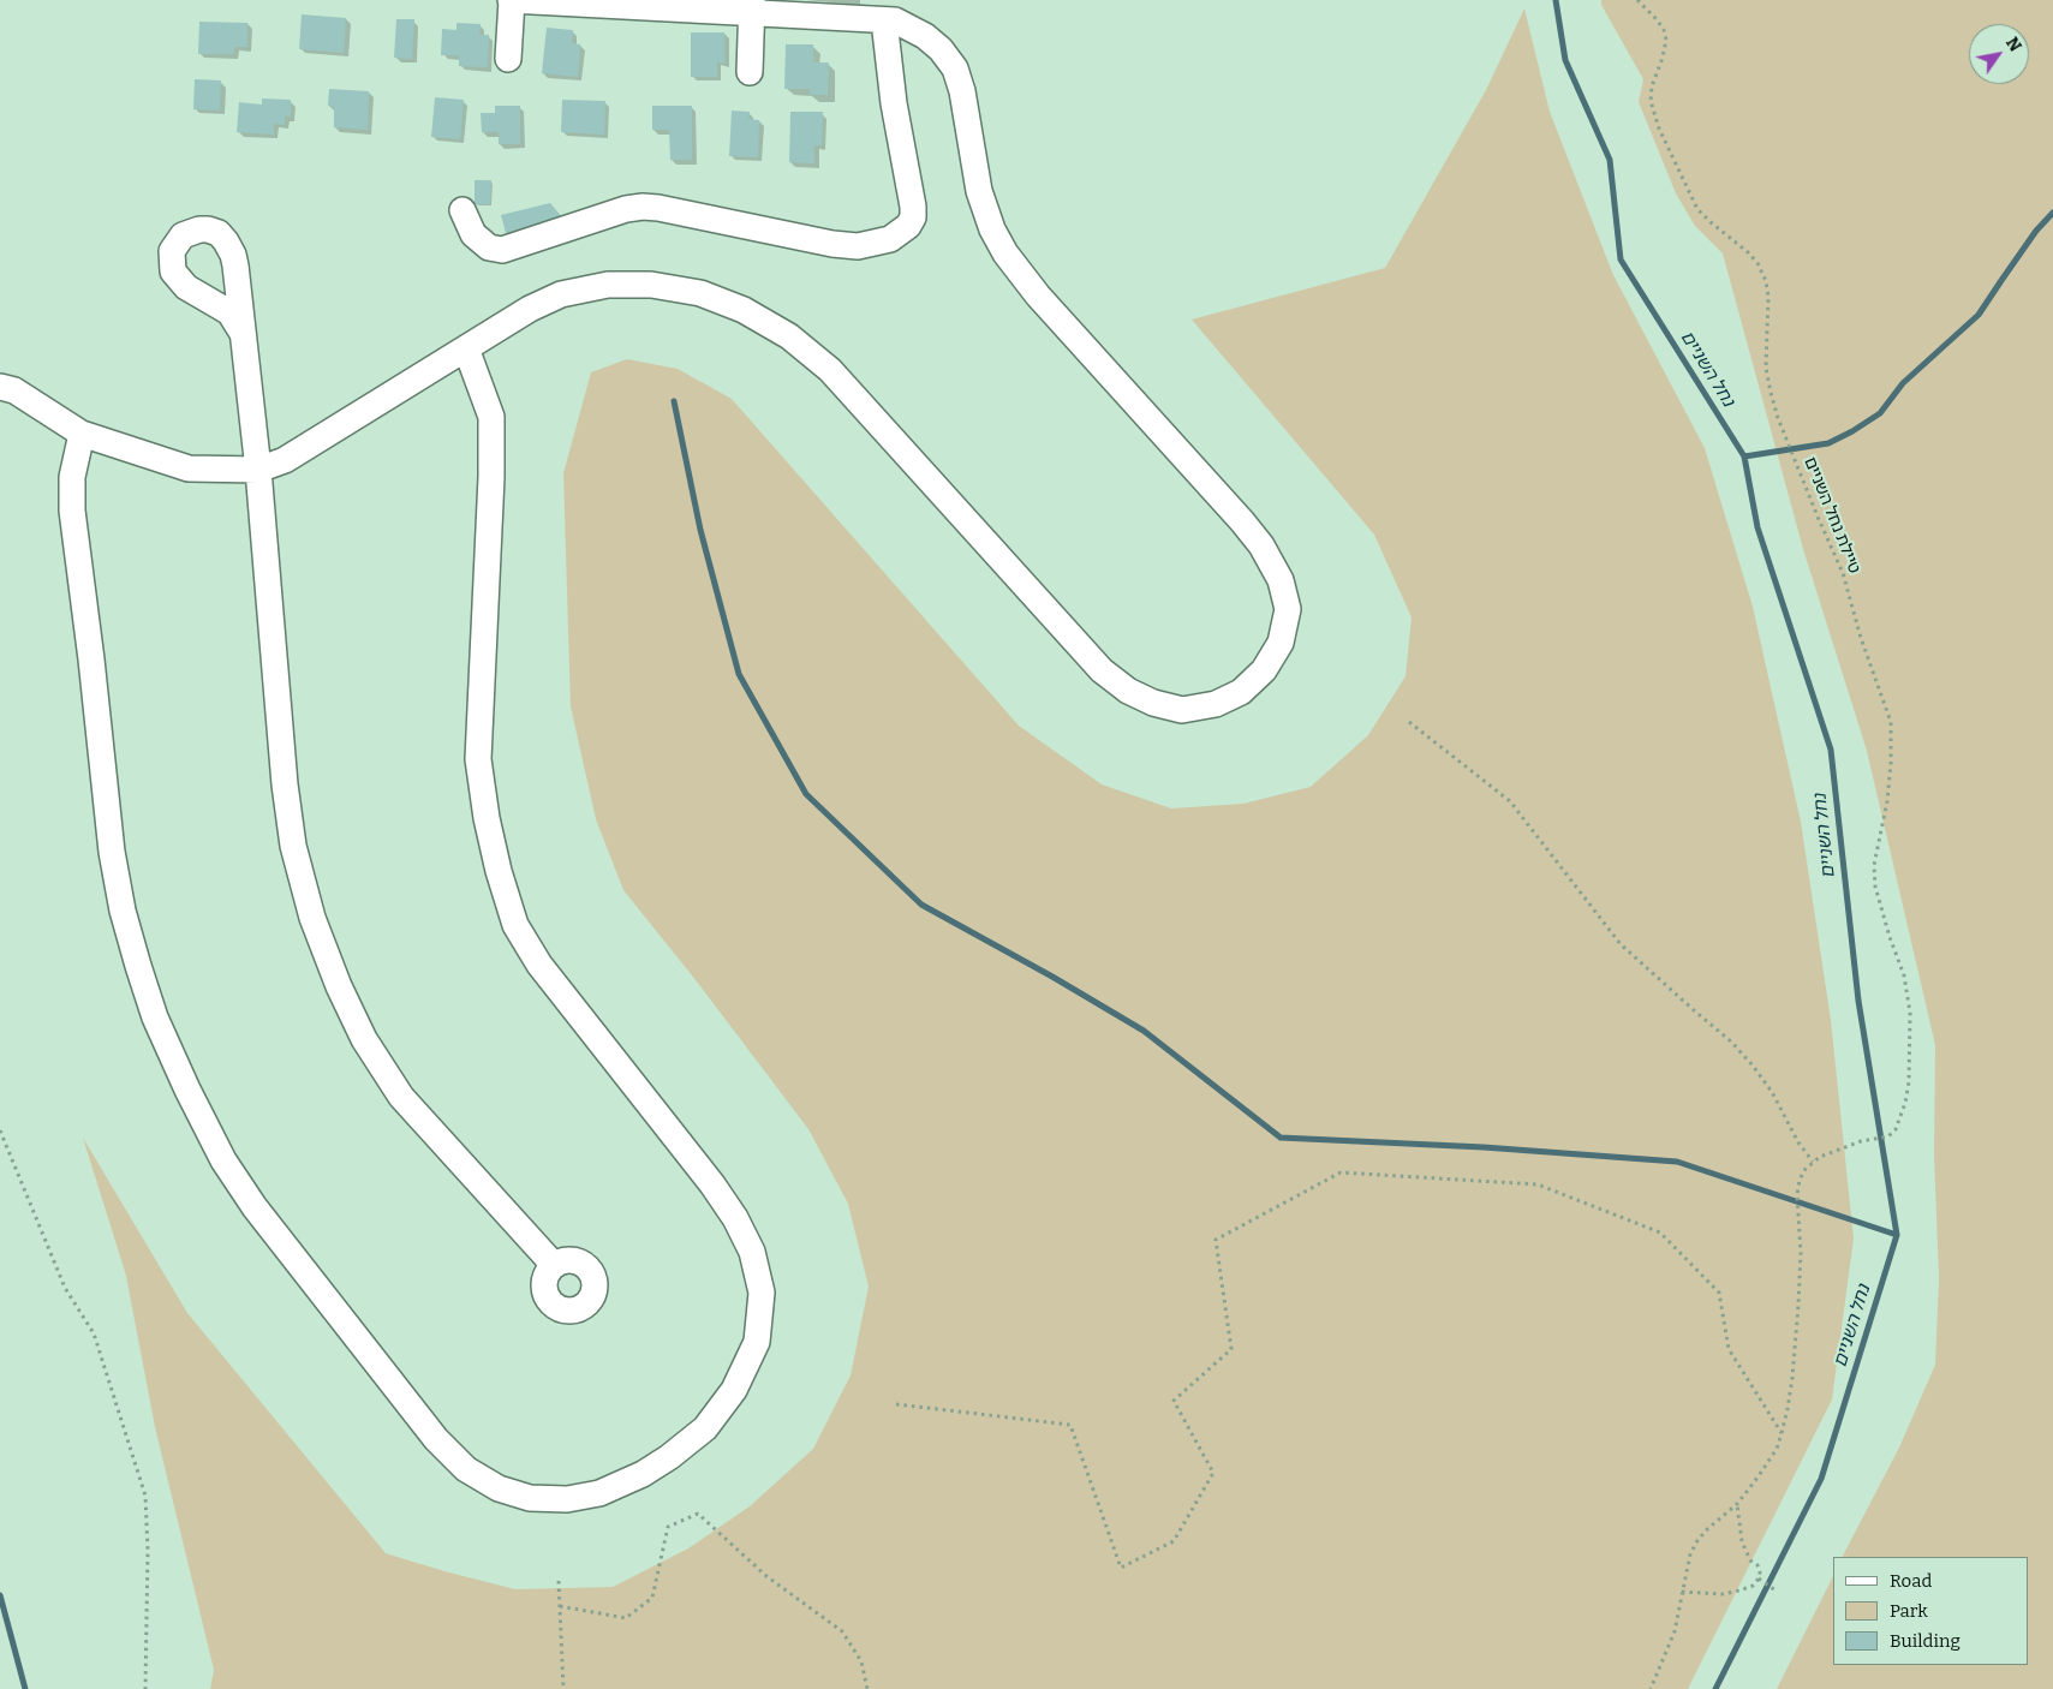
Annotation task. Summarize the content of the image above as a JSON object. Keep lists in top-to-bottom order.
{
  "streets": {
    "path": ["טיילת נחל השניים"]
  },
  "water": ["נחל השניים"],
  "legend": ["Road", "Park", "Building"],
  "north": "top right"
}
